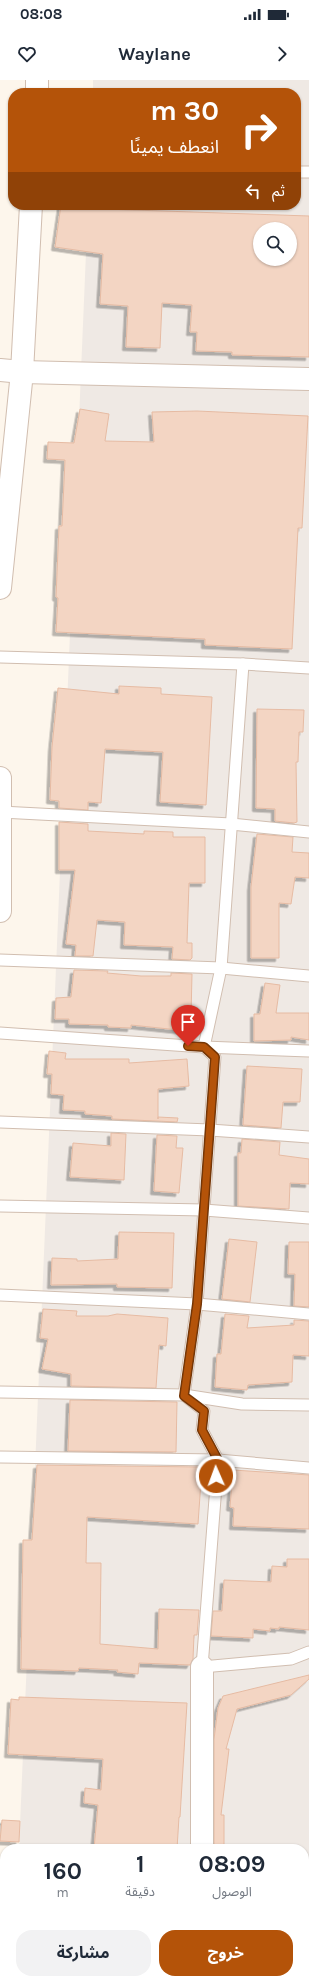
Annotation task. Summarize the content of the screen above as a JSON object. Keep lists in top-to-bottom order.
{
  "page": {
    "status": "08:08",
    "header": "Waylane",
    "turn": ["30 m", "انعطف يمينًا"],
    "then": "ثم",
    "eta": [
      "08:09",
      "الوصول",
      "1",
      "دقيقة",
      "160",
      "m"
    ],
    "buttons": ["خروج", "مشاركة"]
  }
}
